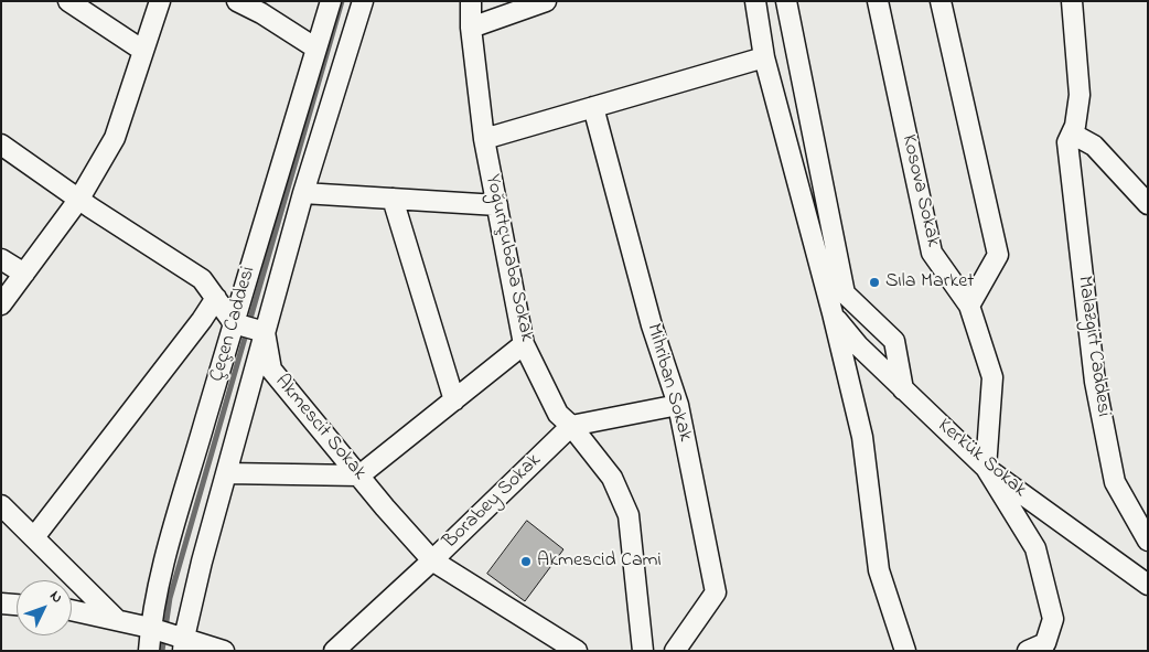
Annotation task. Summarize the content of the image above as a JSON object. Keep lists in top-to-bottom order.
{
  "streets": {
    "street": [
      "Kosova Sokak",
      "Yoğurtçubaba Sokak",
      "Çeçen Caddesi",
      "Malazgirt Caddesi",
      "Mihriban Sokak",
      "Akmescit Sokak",
      "Kerkük Sokak",
      "Borabey Sokak"
    ]
  },
  "crossings": [
    ["Kosova Sokak", "Kerkük Sokak"],
    ["Yoğurtçubaba Sokak", "Borabey Sokak"],
    ["Çeçen Caddesi", "Akmescit Sokak"],
    ["Akmescit Sokak", "Borabey Sokak"]
  ],
  "places": ["Sıla Market", "Akmescid Cami"],
  "north": "top right"
}
